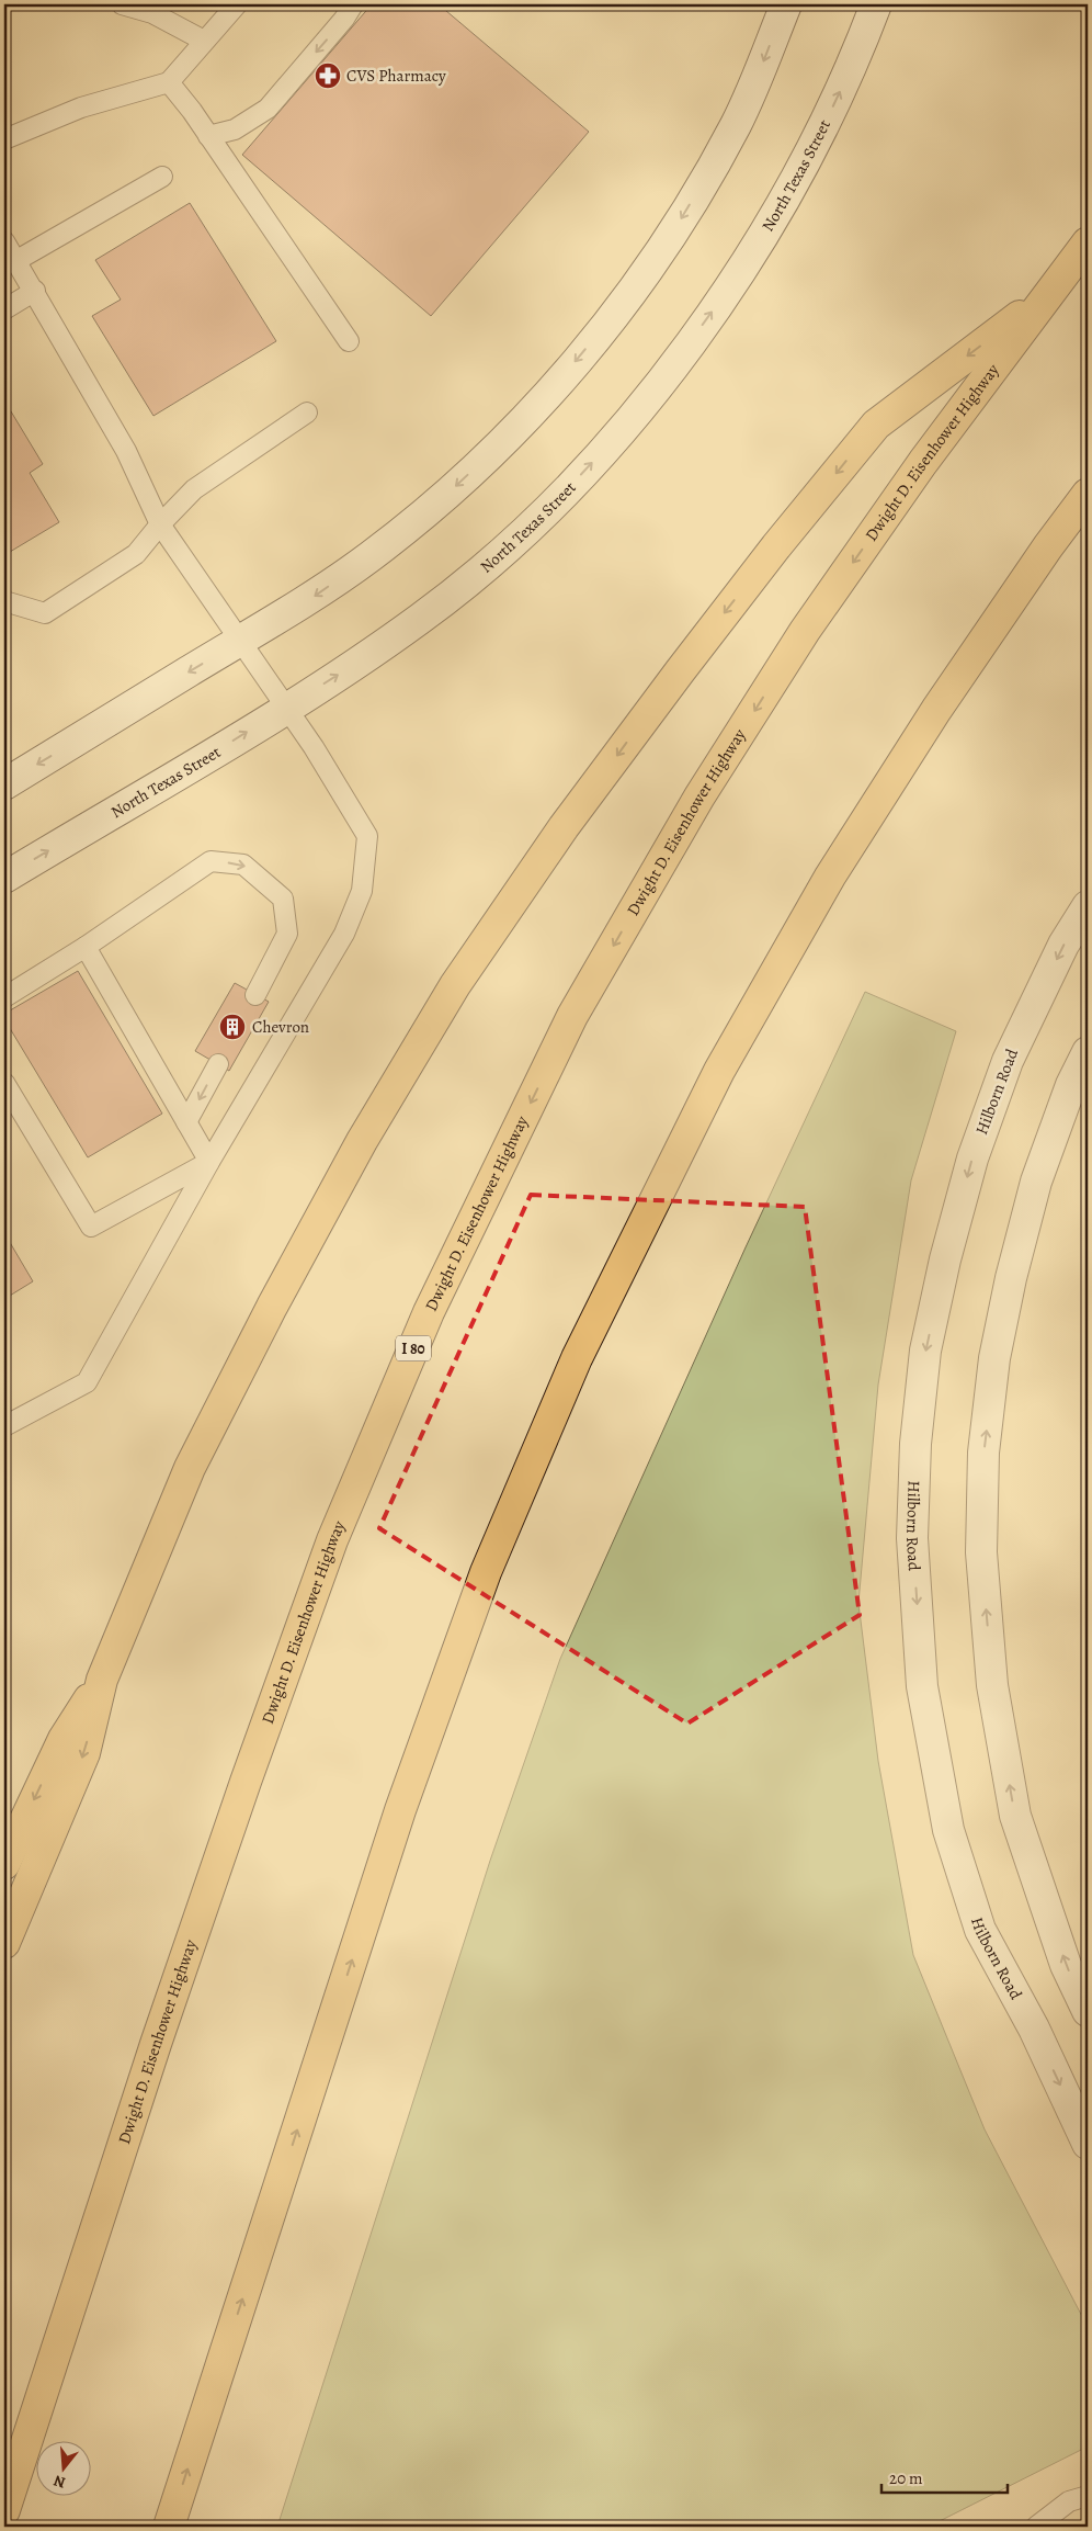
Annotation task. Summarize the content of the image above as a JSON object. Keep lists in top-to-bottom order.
{
  "streets": {
    "highway": ["Dwight D. Eisenhower Highway", "I 80"],
    "main road": ["North Texas Street", "Hilborn Road"]
  },
  "places": {
    "pharmacy": ["CVS Pharmacy"],
    "building": ["Chevron"]
  },
  "scale_bar": "20 m",
  "north": "bottom"
}
